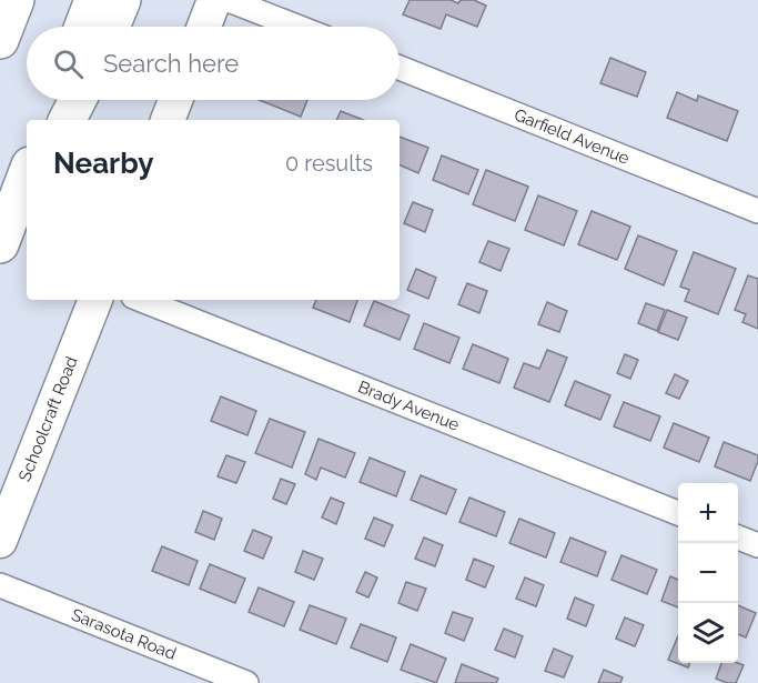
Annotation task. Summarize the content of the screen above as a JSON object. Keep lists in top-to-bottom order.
{
  "streets": {
    "main road": ["Schoolcraft Road"],
    "street": ["Garfield Avenue", "Brady Avenue", "Sarasota Road"]
  },
  "page": {
    "search": "Search here",
    "heading": ["Nearby", "0 results"],
    "map_buttons": ["+", "−"]
  }
}
